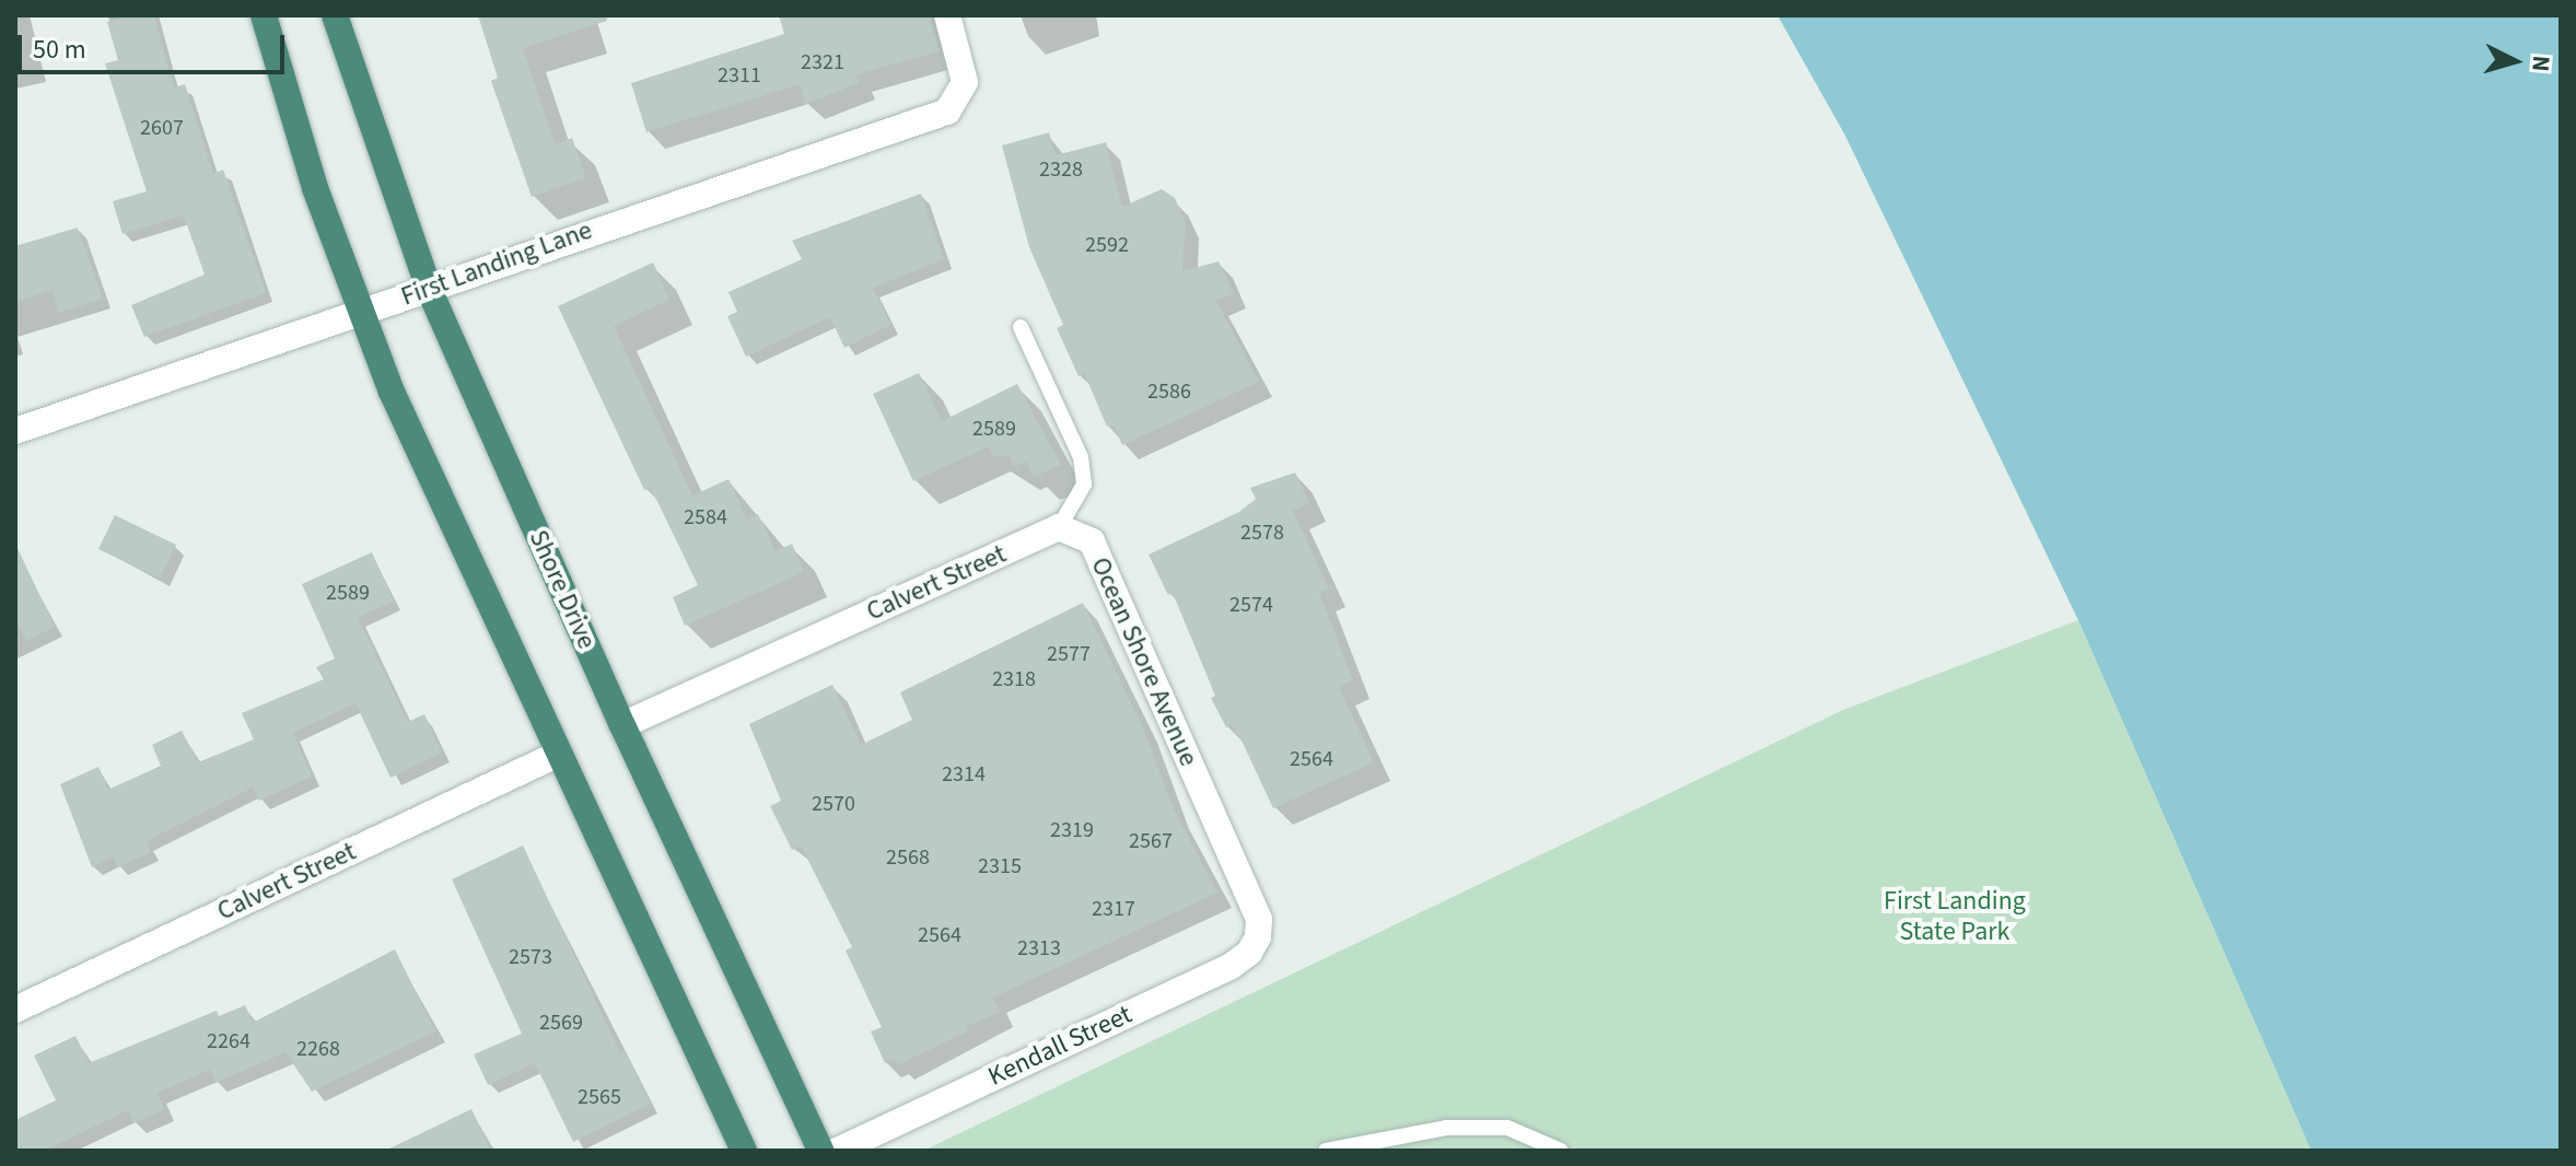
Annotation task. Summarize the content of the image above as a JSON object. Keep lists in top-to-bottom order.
{
  "streets": {
    "highway": ["Shore Drive"],
    "street": [
      "First Landing Lane",
      "Calvert Street",
      "Ocean Shore Avenue",
      "Kendall Street"
    ]
  },
  "crossings": [
    ["First Landing Lane", "Shore Drive"],
    ["Calvert Street", "Shore Drive"],
    ["Calvert Street", "Ocean Shore Avenue"],
    ["Ocean Shore Avenue", "Kendall Street"]
  ],
  "parks": ["First Landing State Park"],
  "house_numbers": [
    "2321",
    "2311",
    "2607",
    "2328",
    "2592",
    "2586",
    "2589",
    "2584",
    "2578",
    "2589",
    "2574",
    "2577",
    "2318",
    "2564",
    "2314",
    "2570",
    "2319",
    "2567",
    "2568",
    "2315",
    "2317",
    "2564",
    "2313",
    "2573",
    "2569",
    "2264",
    "2268",
    "2565"
  ],
  "scale_bar": "50 m",
  "north": "right"
}
